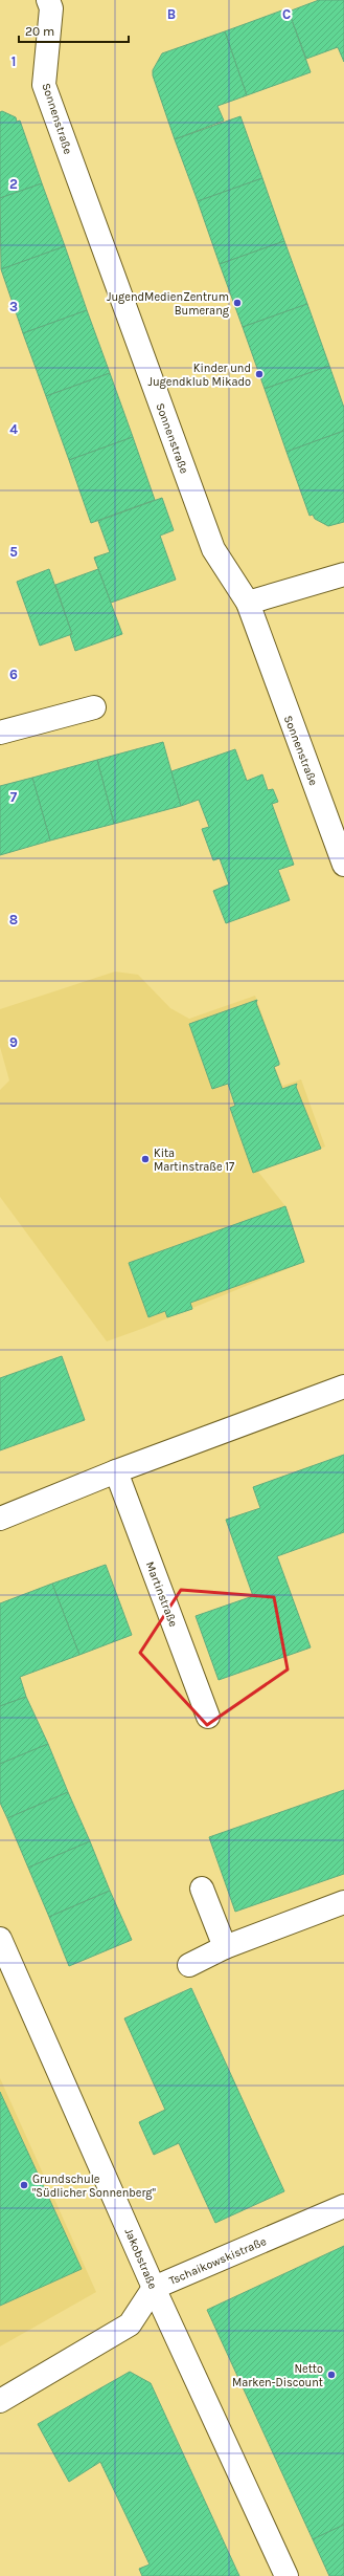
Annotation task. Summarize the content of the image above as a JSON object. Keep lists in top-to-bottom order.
{
  "streets": {
    "street": [
      "Sonnenstraße",
      "Martinstraße",
      "Jakobstraße",
      "Tschaikowskistraße"
    ]
  },
  "crossings": [
    ["Jakobstraße", "Tschaikowskistraße"]
  ],
  "places": [
    "JugendMedienZentrum Bumerang",
    "Kinder und Jugendklub Mikado",
    "Kita Martinstraße 17",
    "Grundschule \"Südlicher Sonnenberg\"",
    "Netto Marken-Discount"
  ],
  "scale_bar": "20 m",
  "grid": {
    "columns": ["B", "C"],
    "rows": [
      "1",
      "2",
      "3",
      "4",
      "5",
      "6",
      "7",
      "8",
      "9"
    ]
  }
}
